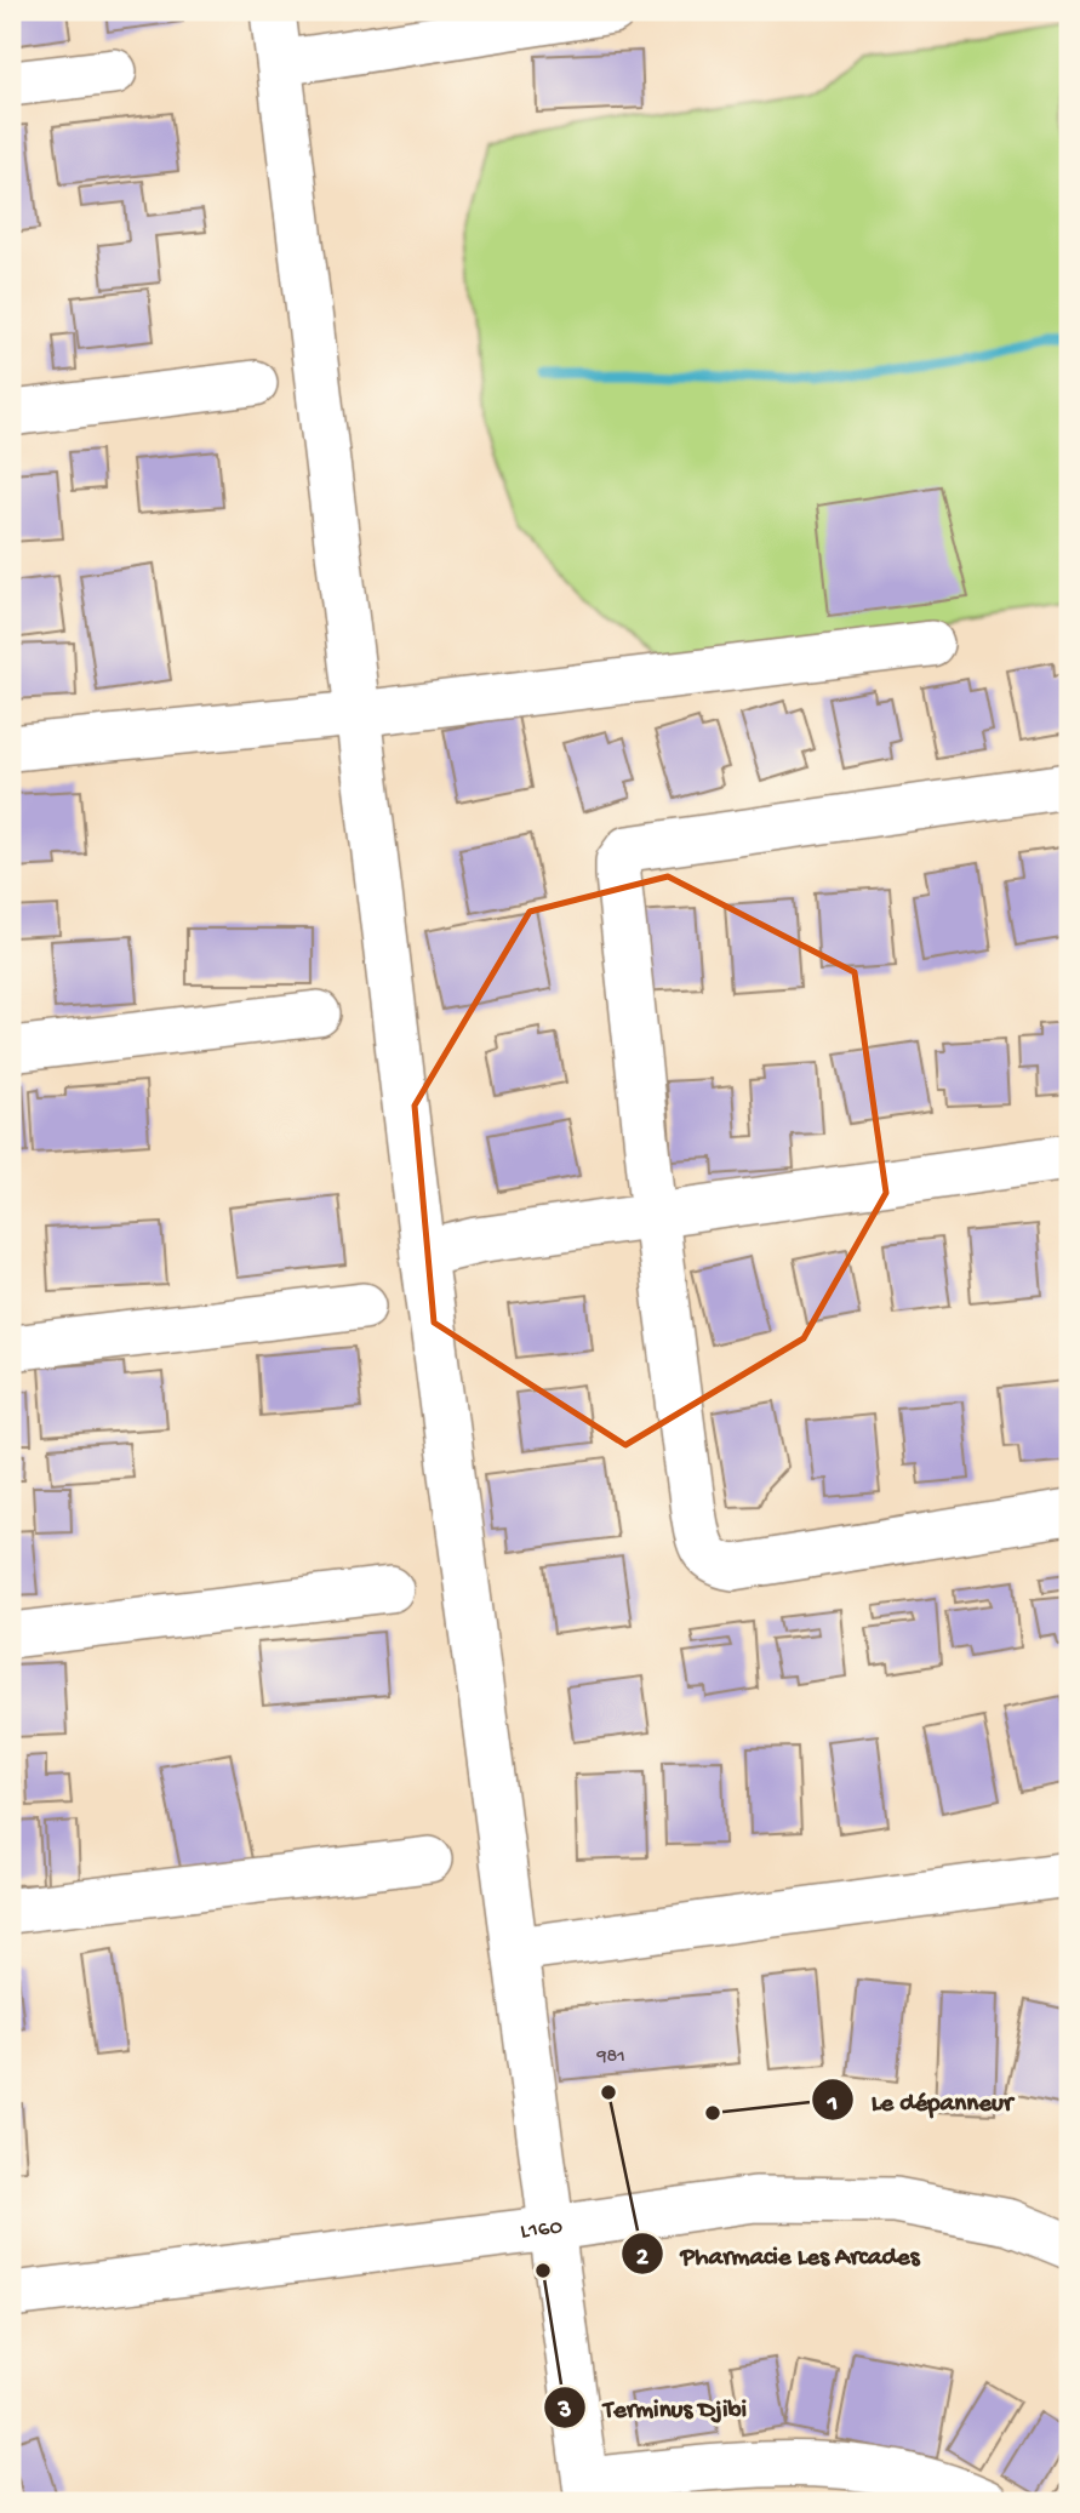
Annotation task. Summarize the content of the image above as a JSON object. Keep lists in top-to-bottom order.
{
  "streets": {
    "street": ["L160"]
  },
  "places": ["Pharmacie Les Arcades", "Le dépanneur", "Terminus Djibi"],
  "house_numbers": ["981"]
}
